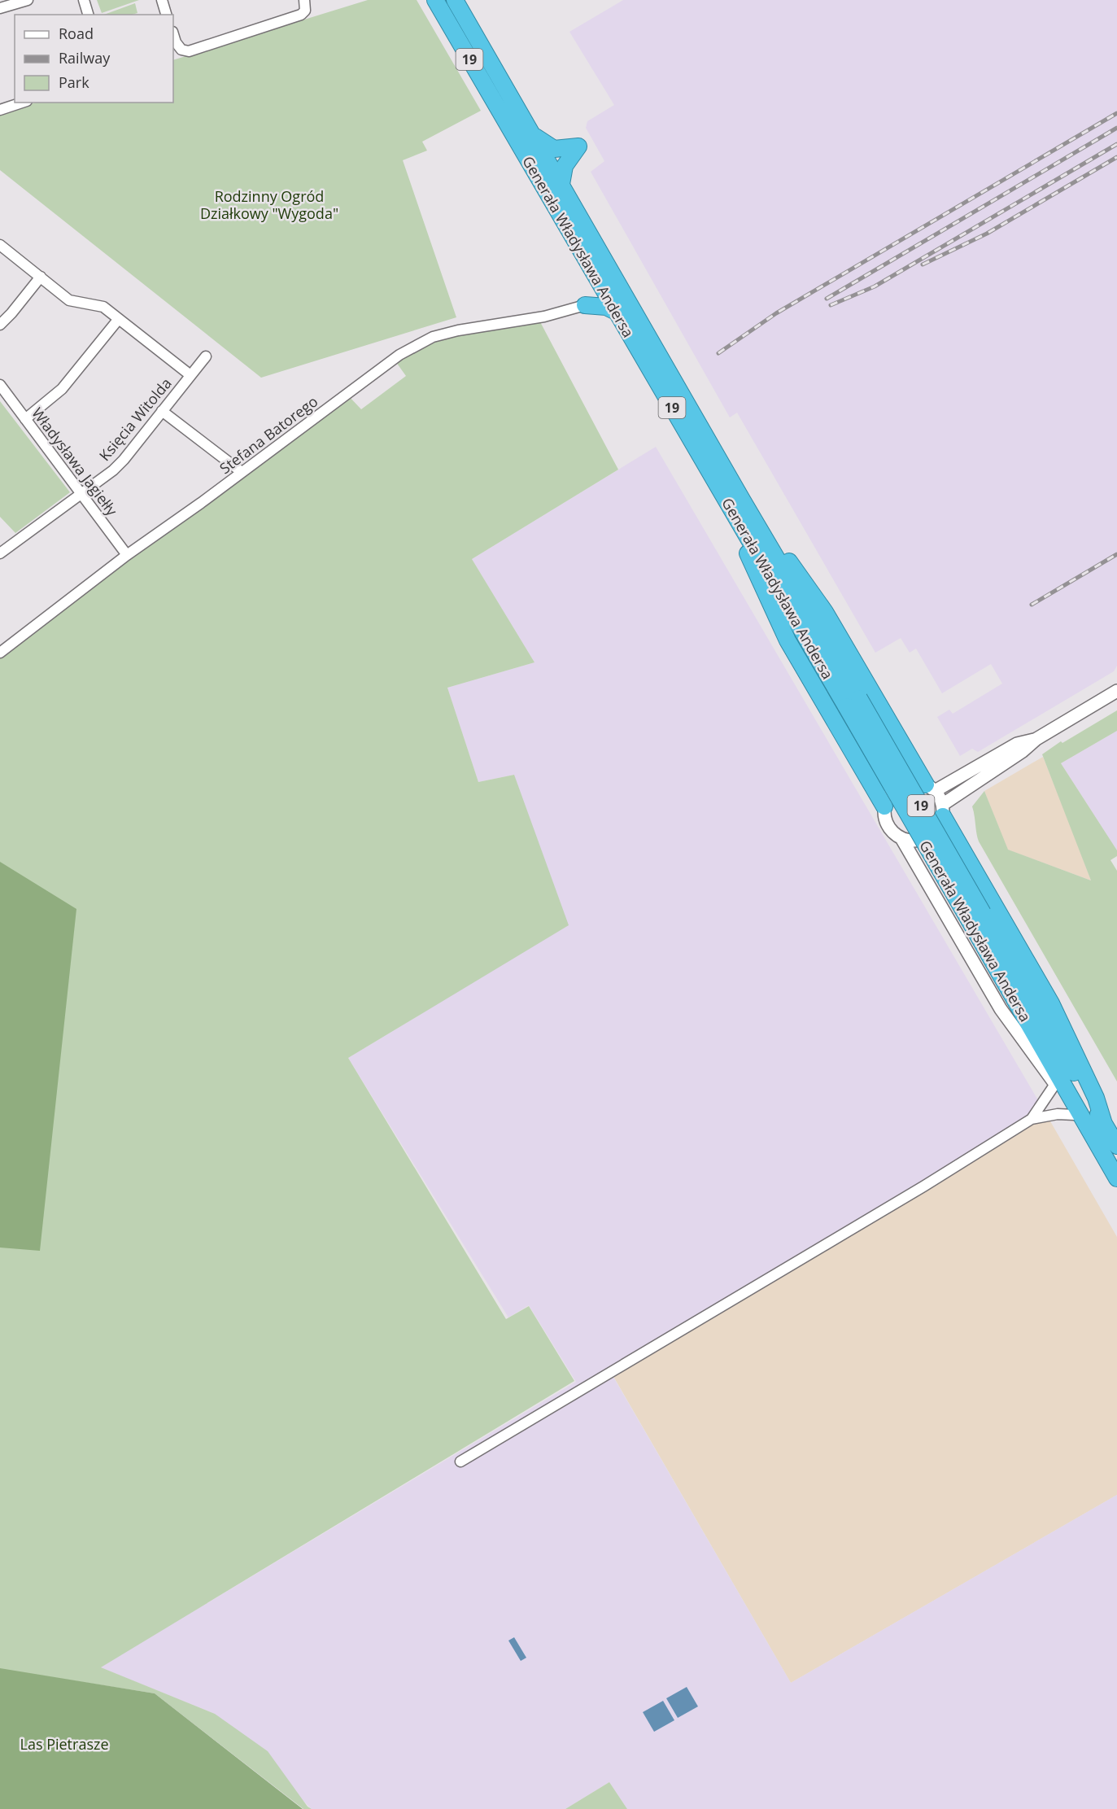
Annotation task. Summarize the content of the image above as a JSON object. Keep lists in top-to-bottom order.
{
  "streets": {
    "highway": ["19", "Generała Władysława Andersa"],
    "street": ["Księcia Witolda", "Stefana Batorego", "Władysława Jagiełły"]
  },
  "crossings": [
    ["Księcia Witolda", "Władysława Jagiełły"],
    ["Stefana Batorego", "Władysława Jagiełły"]
  ],
  "parks": ["Rodzinny Ogród Działkowy \"Wygoda\"", "Las Pietrasze"],
  "legend": ["Road", "Railway", "Park"]
}
